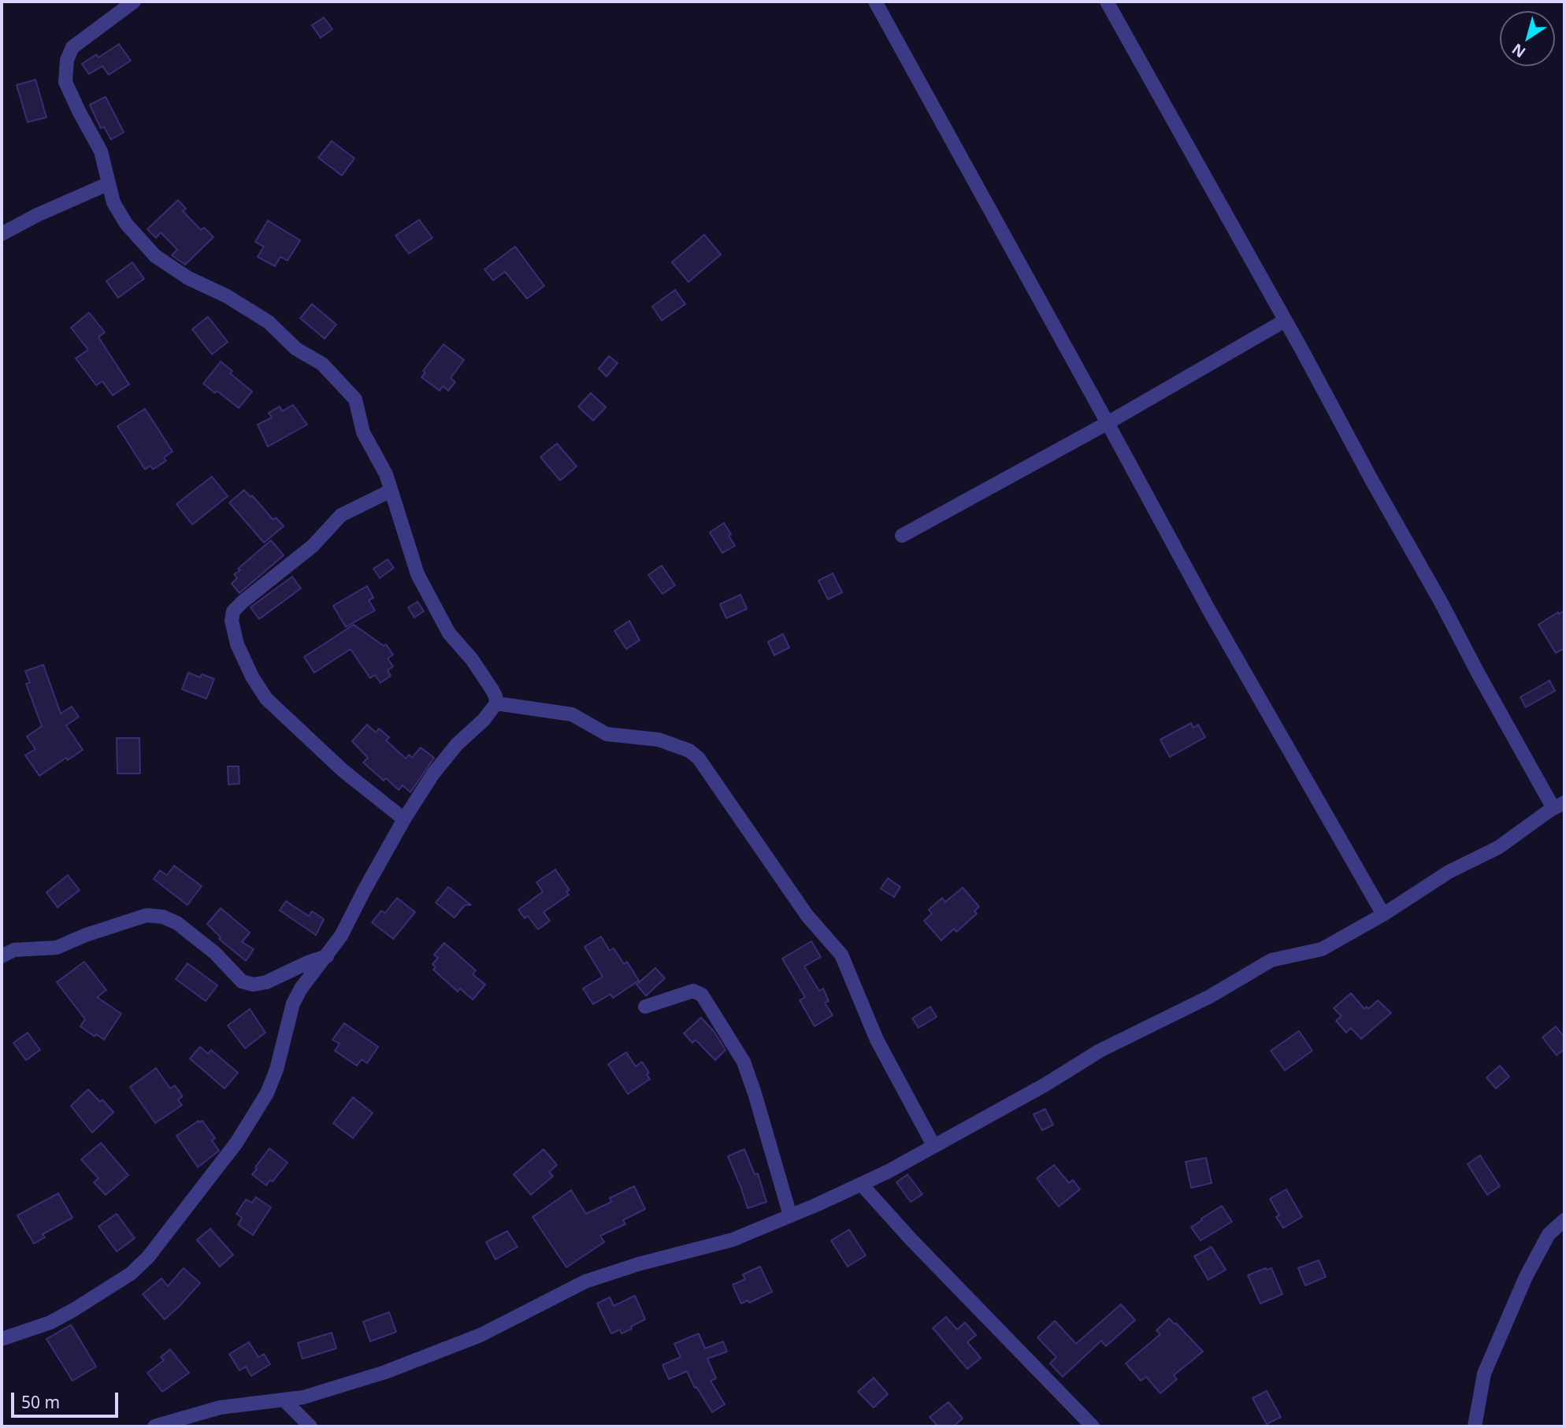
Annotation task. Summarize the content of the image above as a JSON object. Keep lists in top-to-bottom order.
{
  "scale_bar": "50 m",
  "north": "bottom left"
}
